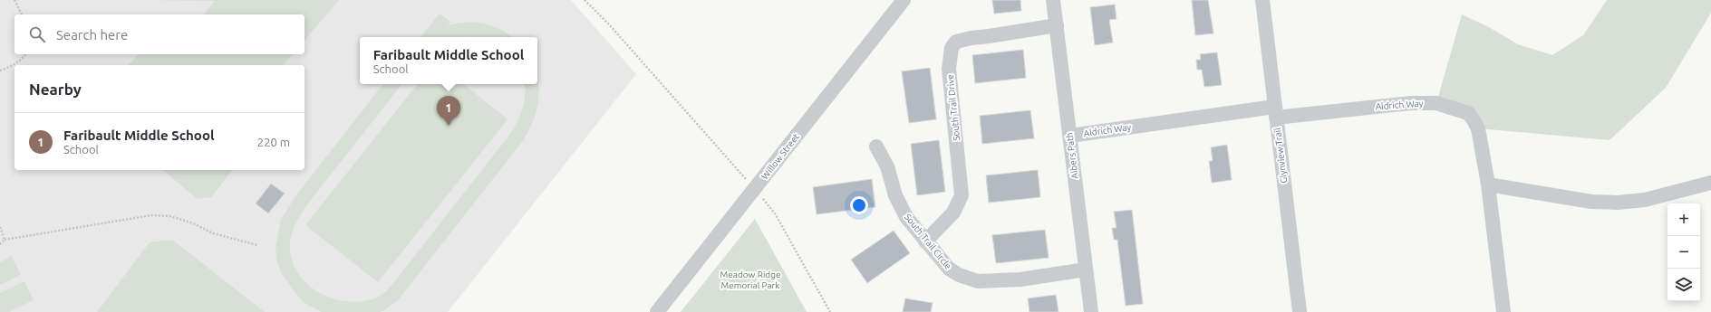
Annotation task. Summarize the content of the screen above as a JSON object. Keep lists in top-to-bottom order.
{
  "streets": {
    "street": [
      "Aldrich Way",
      "South Trail Drive",
      "Albers Path",
      "Glynview Trail",
      "Willow Street",
      "South Trail Circle"
    ]
  },
  "crossings": [
    ["Aldrich Way", "Albers Path"],
    ["Aldrich Way", "Glynview Trail"],
    ["South Trail Drive", "Albers Path"],
    ["South Trail Drive", "South Trail Circle"],
    ["Albers Path", "South Trail Circle"]
  ],
  "parks": ["Meadow Ridge Memorial Park"],
  "page": {
    "search": "Search here",
    "popup": ["Faribault Middle School", "School"],
    "heading": "Nearby",
    "pins": "1",
    "list": [
      {
        "mark": "1",
        "name": "Faribault Middle School",
        "note": "School",
        "value": "220 m"
      }
    ],
    "map_buttons": ["+", "−"]
  }
}
